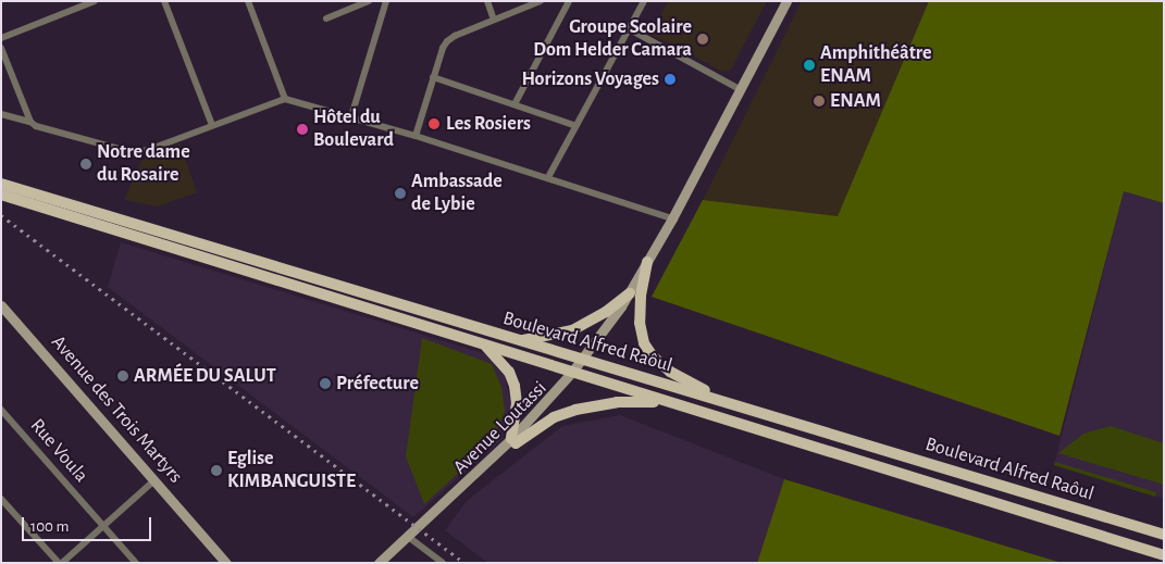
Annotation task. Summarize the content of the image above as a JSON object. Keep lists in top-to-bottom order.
{
  "streets": {
    "main road": ["Boulevard Alfred Raôul", "Avenue des Trois Martyrs", "Avenue Loutassi"],
    "street": ["Rue Voula"]
  },
  "crossings": [
    ["Boulevard Alfred Raôul", "Avenue Loutassi"]
  ],
  "places": [
    "Groupe Scolaire Dom Helder Camara",
    "Amphithéâtre ENAM",
    "Horizons Voyages",
    "ENAM",
    "Les Rosiers",
    "Hôtel du Boulevard",
    "Notre dame du Rosaire",
    "Ambassade de Lybie",
    "ARMÉE DU SALUT",
    "Préfecture",
    "Eglise KIMBANGUISTE"
  ],
  "scale_bar": "100 m"
}
